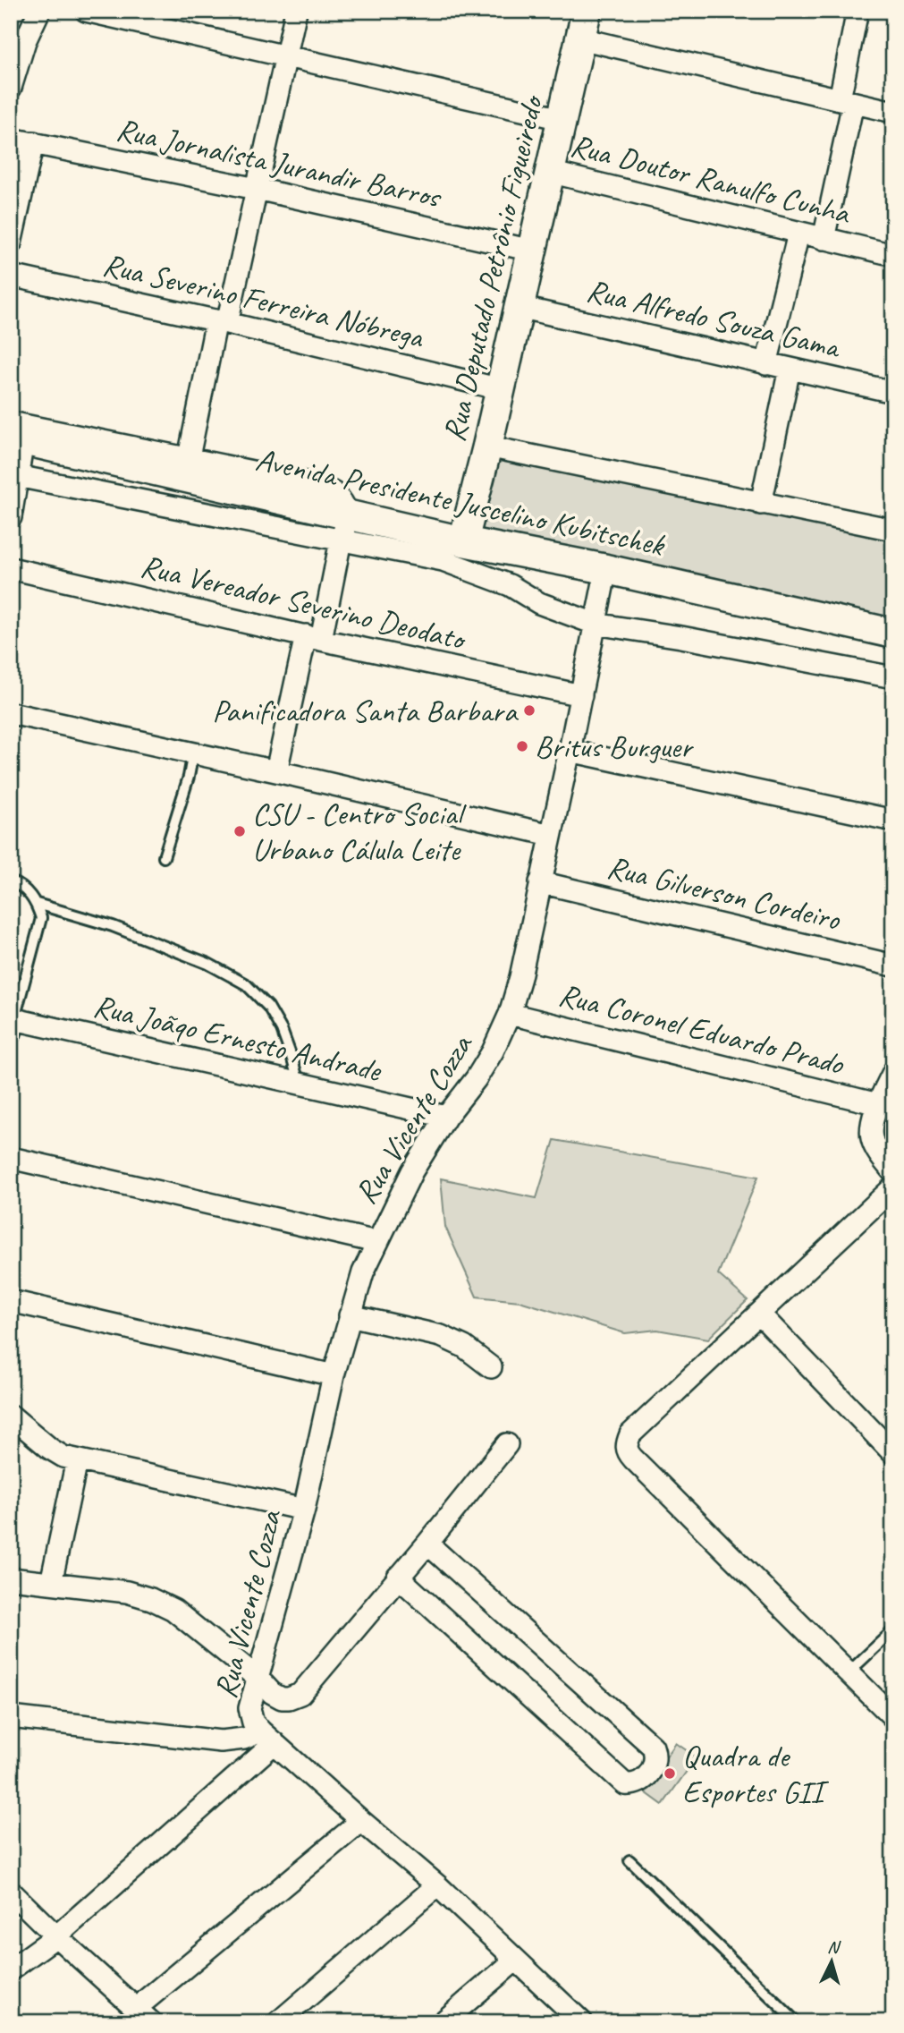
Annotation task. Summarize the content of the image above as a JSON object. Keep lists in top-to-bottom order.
{
  "streets": {
    "main road": ["Rua Deputado Petrônio Figueiredo", "Avenida Presidente Juscelino Kubitschek"],
    "street": [
      "Rua Jornalista Jurandir Barros",
      "Rua Doutor Ranulfo Cunha",
      "Rua Severino Ferreira Nóbrega",
      "Rua Alfredo Souza Gama",
      "Rua Vereador Severino Deodato",
      "Rua Gilverson Cordeiro",
      "Rua Coronel Eduardo Prado",
      "Rua Joãqo Ernesto Andrade",
      "Rua Vicente Cozza"
    ]
  },
  "crossings": [
    ["Rua Jornalista Jurandir Barros", "Rua Deputado Petrônio Figueiredo"],
    ["Rua Doutor Ranulfo Cunha", "Rua Deputado Petrônio Figueiredo"],
    ["Rua Deputado Petrônio Figueiredo", "Rua Severino Ferreira Nóbrega"],
    ["Rua Deputado Petrônio Figueiredo", "Rua Alfredo Souza Gama"],
    ["Rua Deputado Petrônio Figueiredo", "Avenida Presidente Juscelino Kubitschek"],
    ["Avenida Presidente Juscelino Kubitschek", "Rua Vicente Cozza"],
    ["Rua Vereador Severino Deodato", "Rua Vicente Cozza"],
    ["Rua Gilverson Cordeiro", "Rua Vicente Cozza"],
    ["Rua Coronel Eduardo Prado", "Rua Vicente Cozza"],
    ["Rua Joãqo Ernesto Andrade", "Rua Vicente Cozza"]
  ],
  "places": [
    "Panificadora Santa Barbara",
    "Britus Burguer",
    "CSU - Centro Social Urbano Cálula Leite",
    "Quadra de Esportes GII"
  ],
  "north": "top"
}
